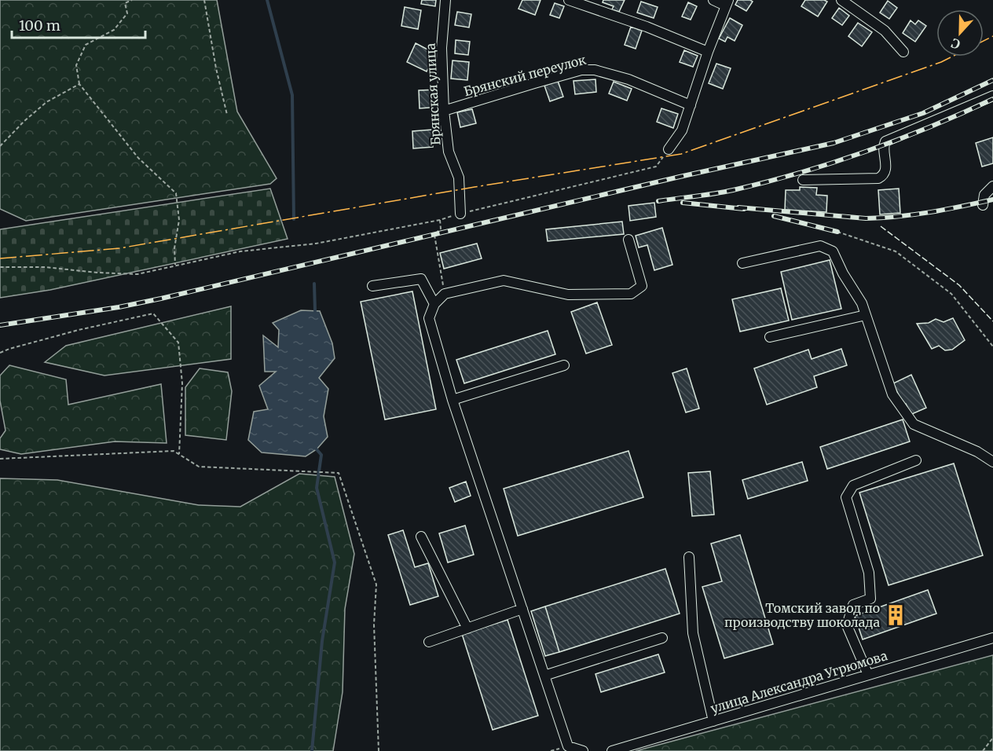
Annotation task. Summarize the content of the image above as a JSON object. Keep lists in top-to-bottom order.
{
  "streets": {
    "street": ["Брянский переулок", "Брянская улица", "улица Александра Угрюмова"]
  },
  "crossings": [
    ["Брянский переулок", "Брянская улица"]
  ],
  "places": {
    "building": ["Томский завод по производству шоколада"]
  },
  "scale_bar": "100 m",
  "north": "bottom"
}
